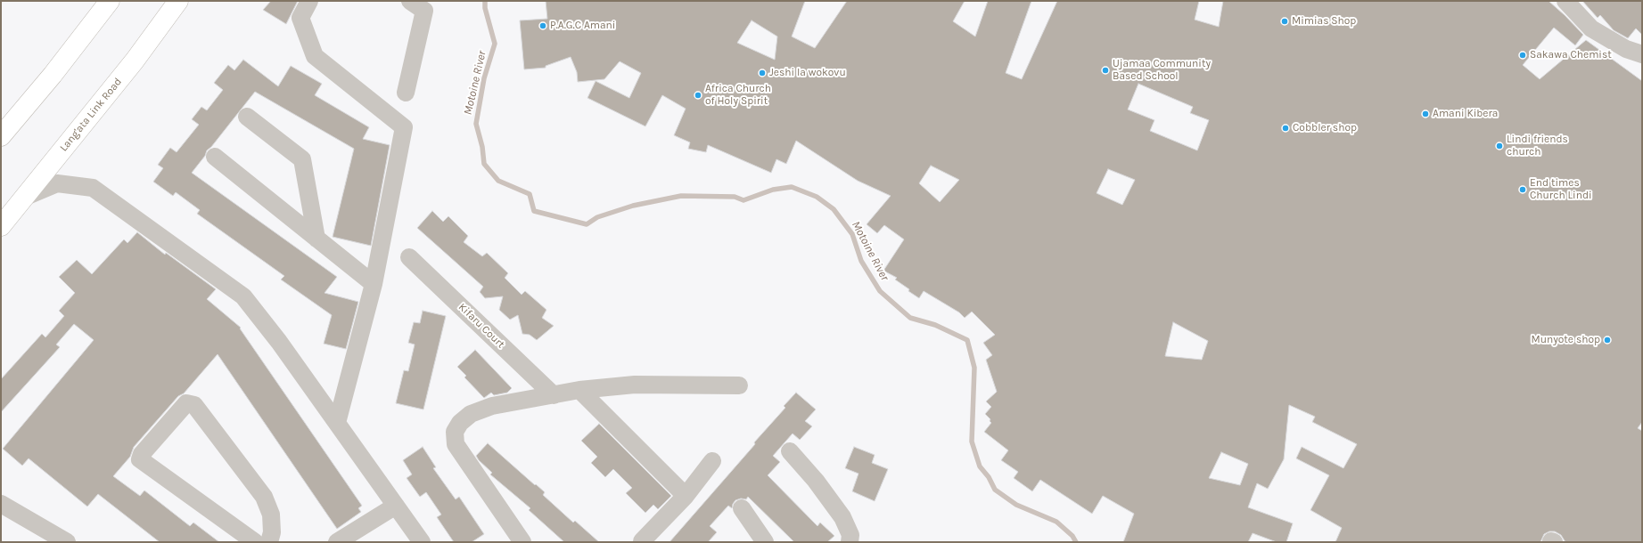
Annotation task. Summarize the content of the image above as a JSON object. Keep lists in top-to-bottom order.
{
  "streets": {
    "main road": ["Lang'ata Link Road"],
    "street": ["Kifaru Court"]
  },
  "water": ["Motoine River"],
  "places": [
    "Mimias Shop",
    "P.A.G.C Amani",
    "Sakawa Chemist",
    "Ujamaa Community Based School",
    "Jeshi la wokovu",
    "Africa Church of Holy Spirit",
    "Amani Kibera",
    "Cobbler shop",
    "Lindi friends church",
    "End times Church Lindi",
    "Munyote shop"
  ]
}
